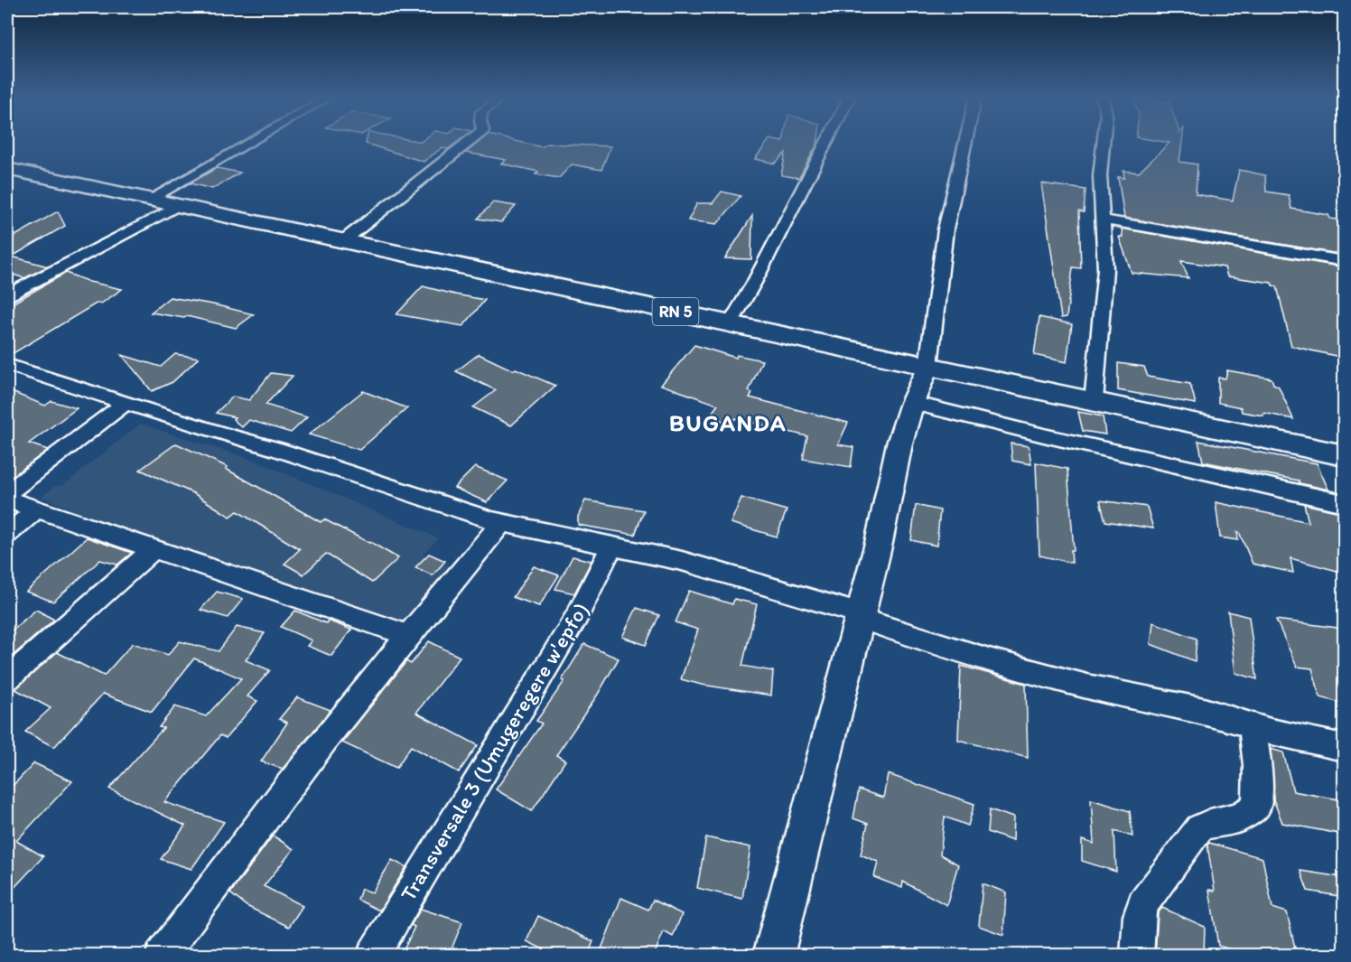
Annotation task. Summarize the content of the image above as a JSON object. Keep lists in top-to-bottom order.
{
  "streets": {
    "main road": ["RN 5"],
    "street": ["Transversale 3 (Umugeregere w'epfo)"]
  },
  "districts": ["BUGANDA"]
}
